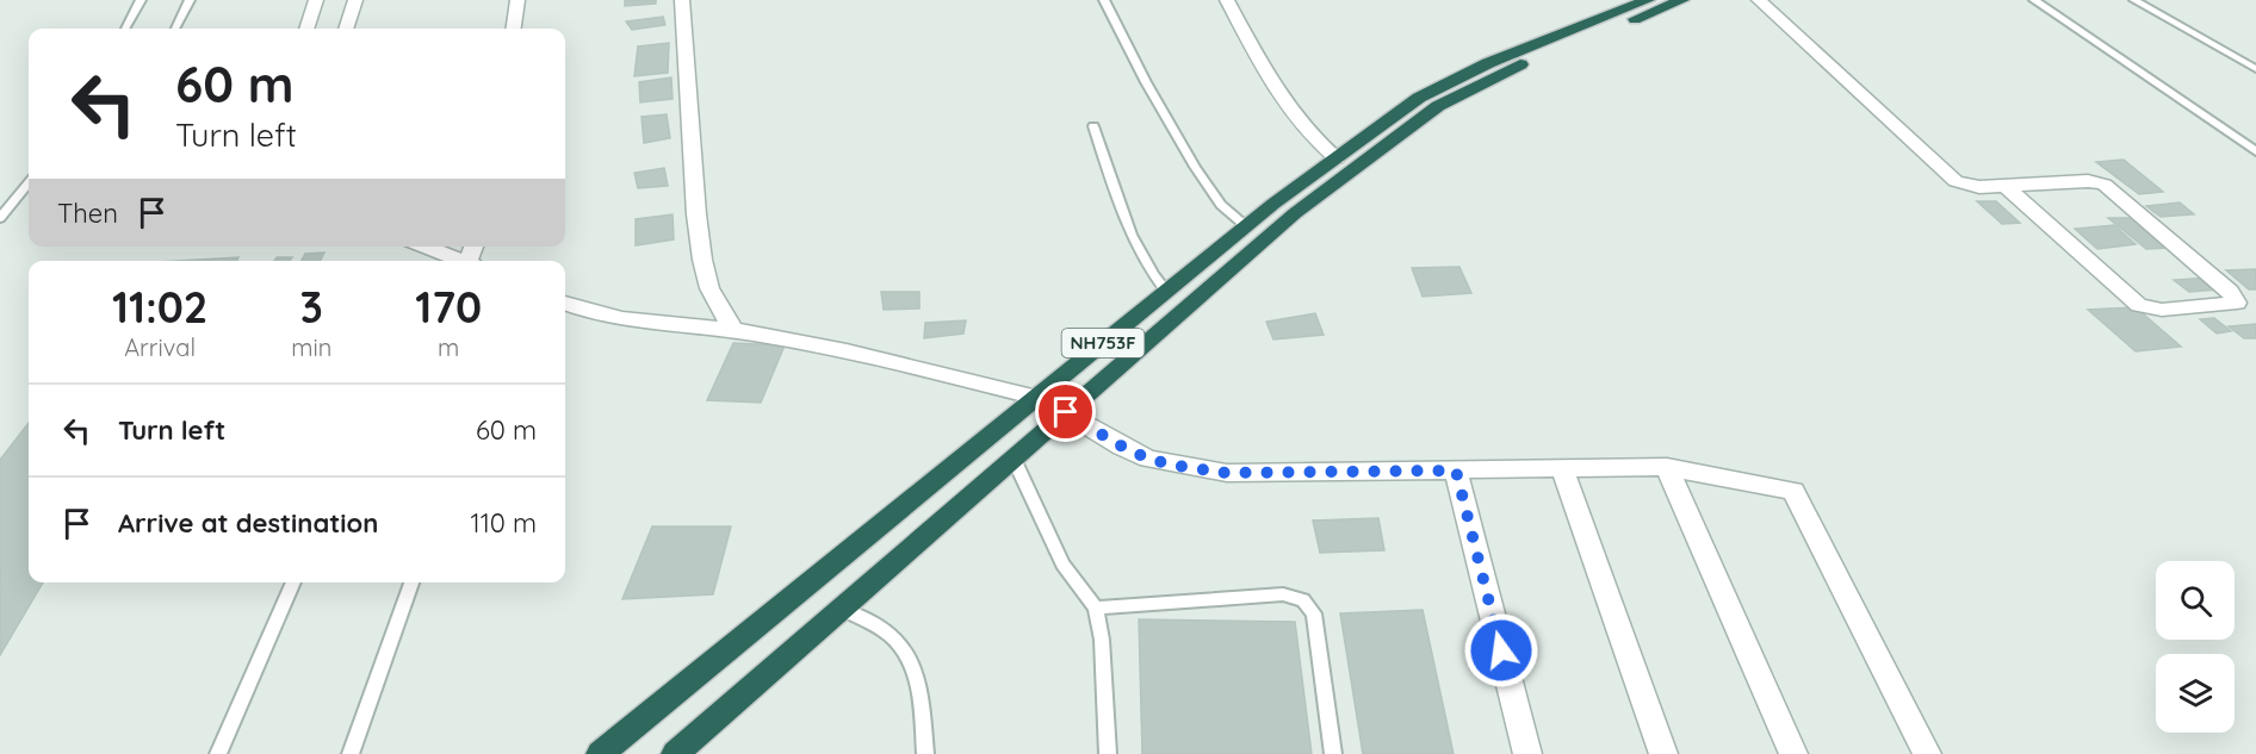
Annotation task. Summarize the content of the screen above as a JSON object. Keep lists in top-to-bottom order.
{
  "streets": {
    "highway": ["NH753F"]
  },
  "page": {
    "turn": ["60 m", "Turn left"],
    "then": "Then",
    "eta": [
      "11:02",
      "Arrival",
      "3",
      "min",
      "170",
      "m"
    ],
    "list": [
      {
        "name": "Turn left",
        "value": "60 m"
      },
      {
        "name": "Arrive at destination",
        "value": "110 m"
      }
    ]
  }
}
